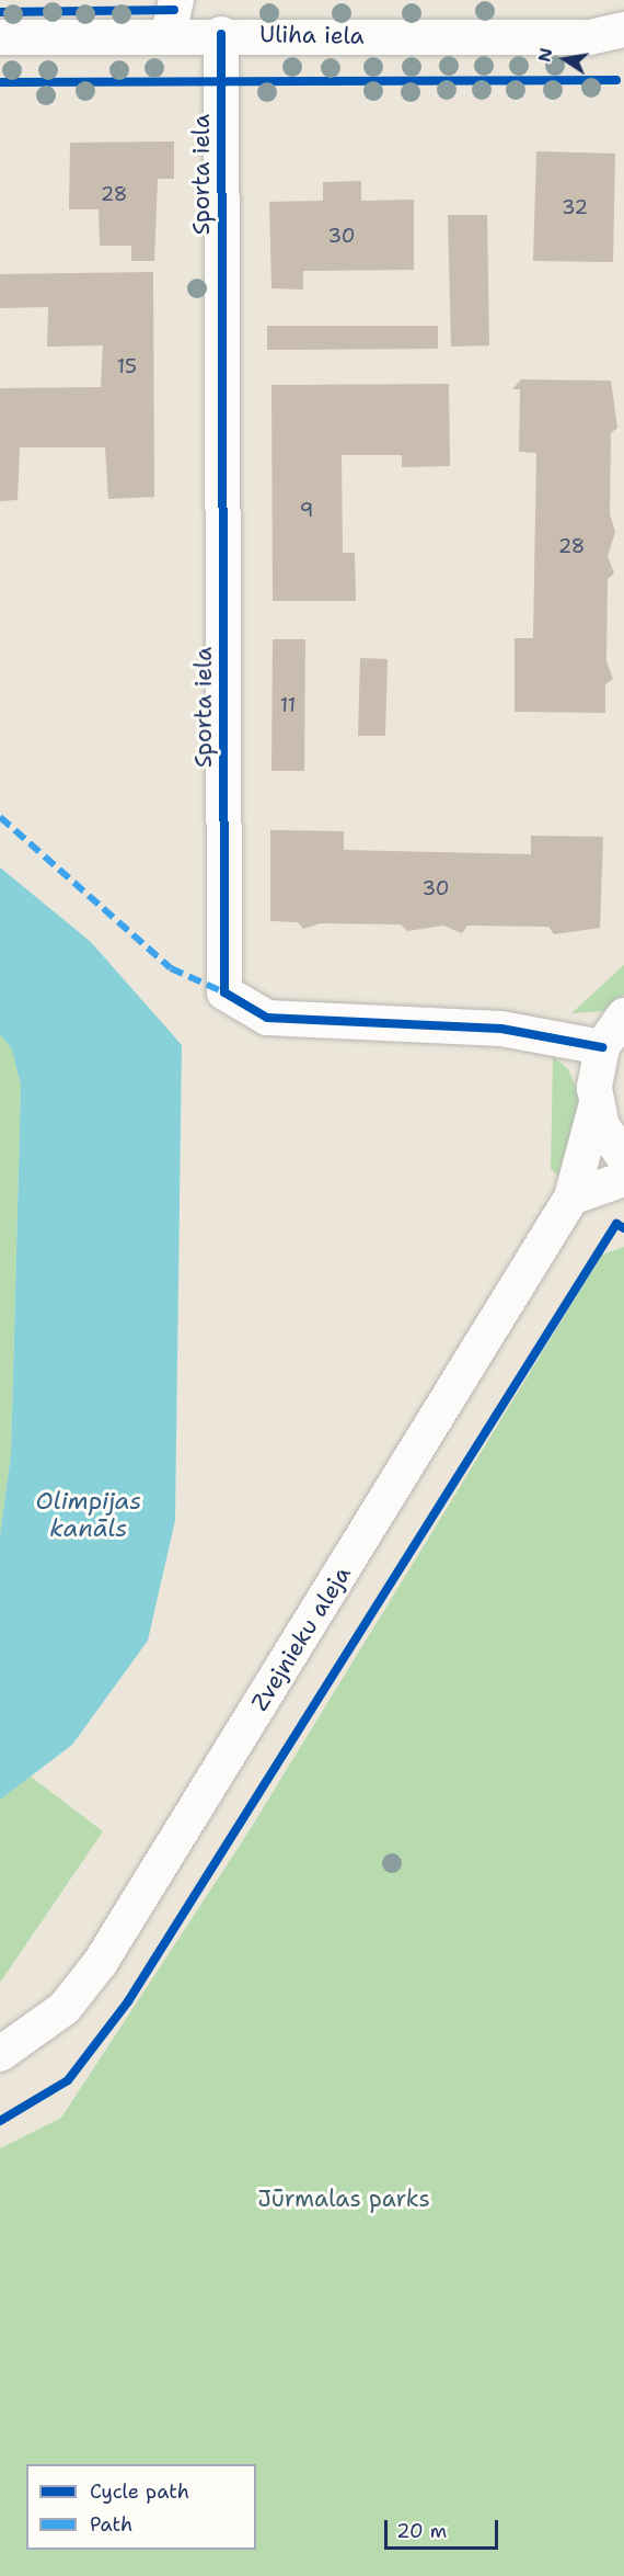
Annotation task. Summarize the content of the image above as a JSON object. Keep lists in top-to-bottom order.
{
  "streets": {
    "street": ["Uliha iela", "Sporta iela", "Zvejnieku aleja"]
  },
  "crossings": [
    ["Uliha iela", "Sporta iela"],
    ["Sporta iela", "Zvejnieku aleja"]
  ],
  "water": ["Olimpijas kanāls"],
  "parks": ["Jūrmalas parks"],
  "house_numbers": [
    "28",
    "32",
    "30",
    "15",
    "9",
    "28",
    "11",
    "30"
  ],
  "legend": ["Cycle path", "Path"],
  "scale_bar": "20 m",
  "north": "left"
}
